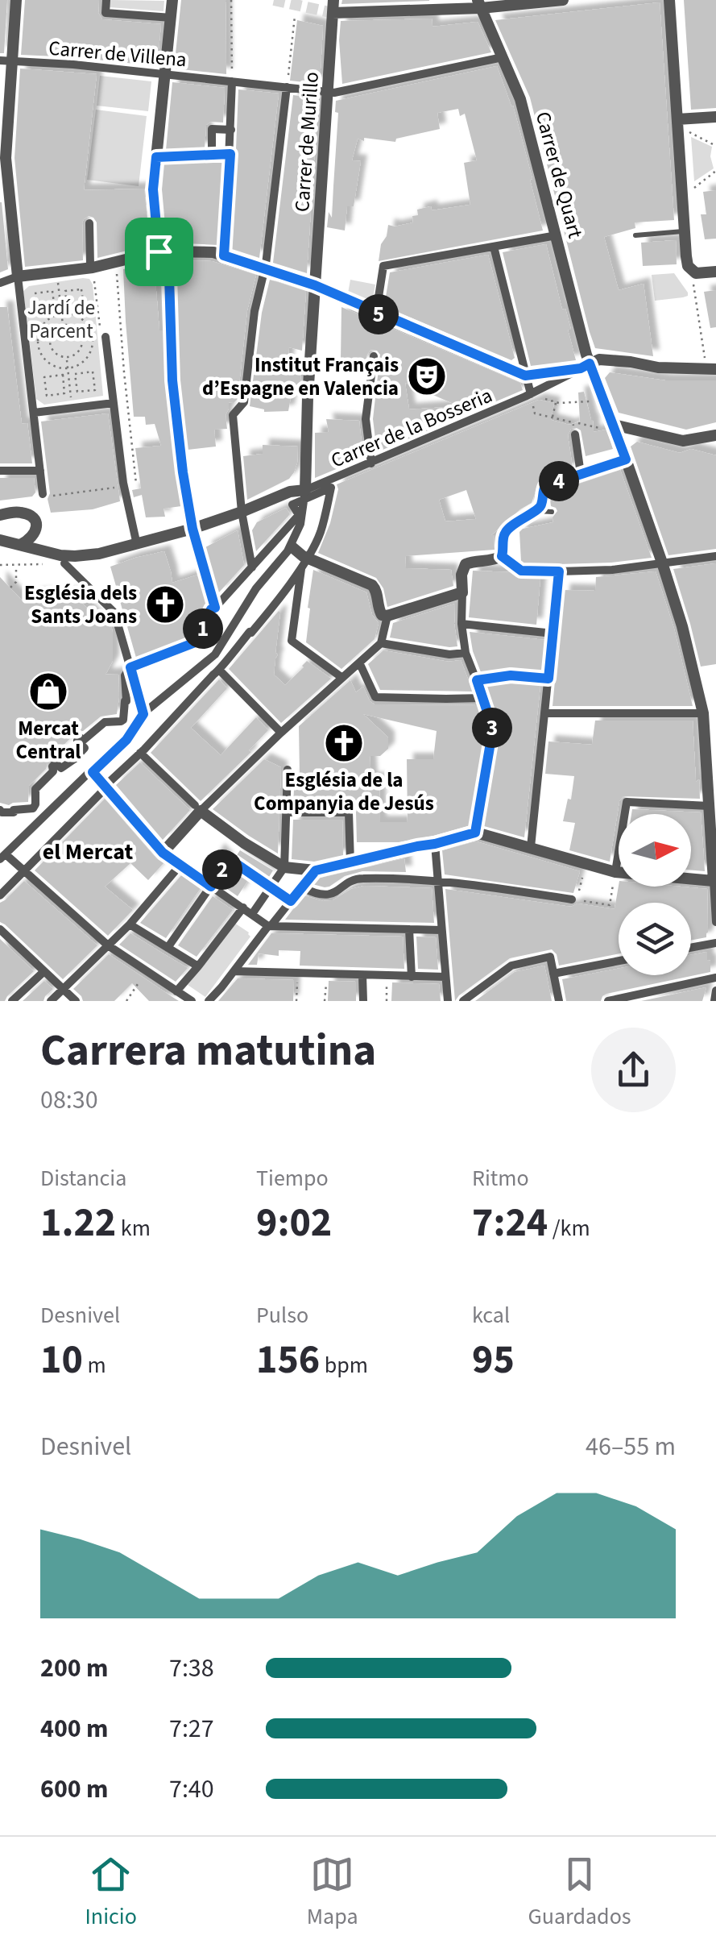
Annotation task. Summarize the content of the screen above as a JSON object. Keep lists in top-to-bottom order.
{
  "streets": {
    "street": [
      "Carrer de Villena",
      "Carrer de Murillo",
      "Carrer de Quart",
      "Carrer de la Bosseria"
    ]
  },
  "crossings": [
    ["Carrer de Murillo", "Carrer de la Bosseria"],
    ["Carrer de Quart", "Carrer de la Bosseria"]
  ],
  "districts": ["el Mercat"],
  "parks": ["Jardí de Parcent"],
  "places": {
    "theatre": ["Institut Français d’Espagne en Valencia"],
    "church": ["Església dels Sants Joans", "Església de la Companyia de Jesús"],
    "shop": ["Mercat Central"]
  },
  "north": "right",
  "page": {
    "pins": [
      "5",
      "4",
      "1",
      "3",
      "2"
    ],
    "heading": ["Carrera matutina", "08:30"],
    "stats": [
      ["Distancia", "1.22 km"],
      ["Tiempo", "9:02"],
      ["Ritmo", "7:24 /km"],
      ["Desnivel", "10 m"],
      ["Pulso", "156 bpm"],
      ["kcal", "95"]
    ],
    "chart": ["Desnivel", "46–55 m"],
    "list": [
      {
        "name": "200 m",
        "note": "7:38"
      },
      {
        "name": "400 m",
        "note": "7:27"
      },
      {
        "name": "600 m",
        "note": "7:40"
      }
    ],
    "tabs": ["Inicio", "Mapa", "Guardados"]
  }
}
